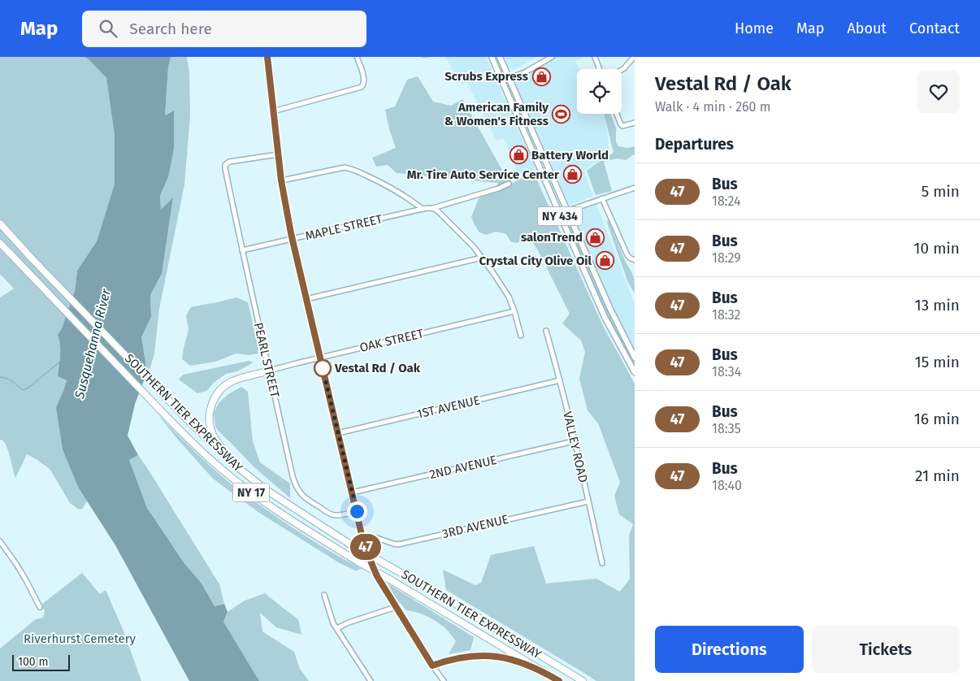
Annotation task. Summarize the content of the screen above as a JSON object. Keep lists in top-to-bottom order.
{
  "streets": {
    "highway": ["SOUTHERN TIER EXPRESSWAY", "NY 17"],
    "main road": ["NY 434"],
    "street": [
      "MAPLE STREET",
      "OAK STREET",
      "PEARL STREET",
      "1ST AVENUE",
      "VALLEY ROAD",
      "2ND AVENUE",
      "3RD AVENUE"
    ]
  },
  "crossings": [
    ["MAPLE STREET", "PEARL STREET"],
    ["OAK STREET", "PEARL STREET"],
    ["1ST AVENUE", "VALLEY ROAD"],
    ["VALLEY ROAD", "2ND AVENUE"],
    ["VALLEY ROAD", "3RD AVENUE"]
  ],
  "water": ["Susquehanna River"],
  "parks": ["Riverhurst Cemetery"],
  "places": {
    "shop": [
      "Scrubs Express",
      "Battery World",
      "Mr. Tire Auto Service Center",
      "salonTrend",
      "Crystal City Olive Oil"
    ],
    "sports": ["American Family & Women's Fitness"],
    "other": ["Vestal Rd / Oak"]
  },
  "lines": ["bus line 47"],
  "scale_bar": "100 m",
  "page": {
    "header": "Map",
    "search": "Search here",
    "nav": [
      "Home",
      "Map",
      "About",
      "Contact"
    ],
    "on_map": "47",
    "heading": [
      ["Vestal Rd / Oak", "Walk · 4 min · 260 m"],
      "Departures"
    ],
    "list": [
      {
        "mark": "47",
        "name": "Bus",
        "note": "18:24",
        "value": "5 min"
      },
      {
        "mark": "47",
        "name": "Bus",
        "note": "18:29",
        "value": "10 min"
      },
      {
        "mark": "47",
        "name": "Bus",
        "note": "18:32",
        "value": "13 min"
      },
      {
        "mark": "47",
        "name": "Bus",
        "note": "18:34",
        "value": "15 min"
      },
      {
        "mark": "47",
        "name": "Bus",
        "note": "18:35",
        "value": "16 min"
      },
      {
        "mark": "47",
        "name": "Bus",
        "note": "18:40",
        "value": "21 min"
      }
    ],
    "buttons": ["Directions", "Tickets"],
    "scale": "100 m"
  }
}
